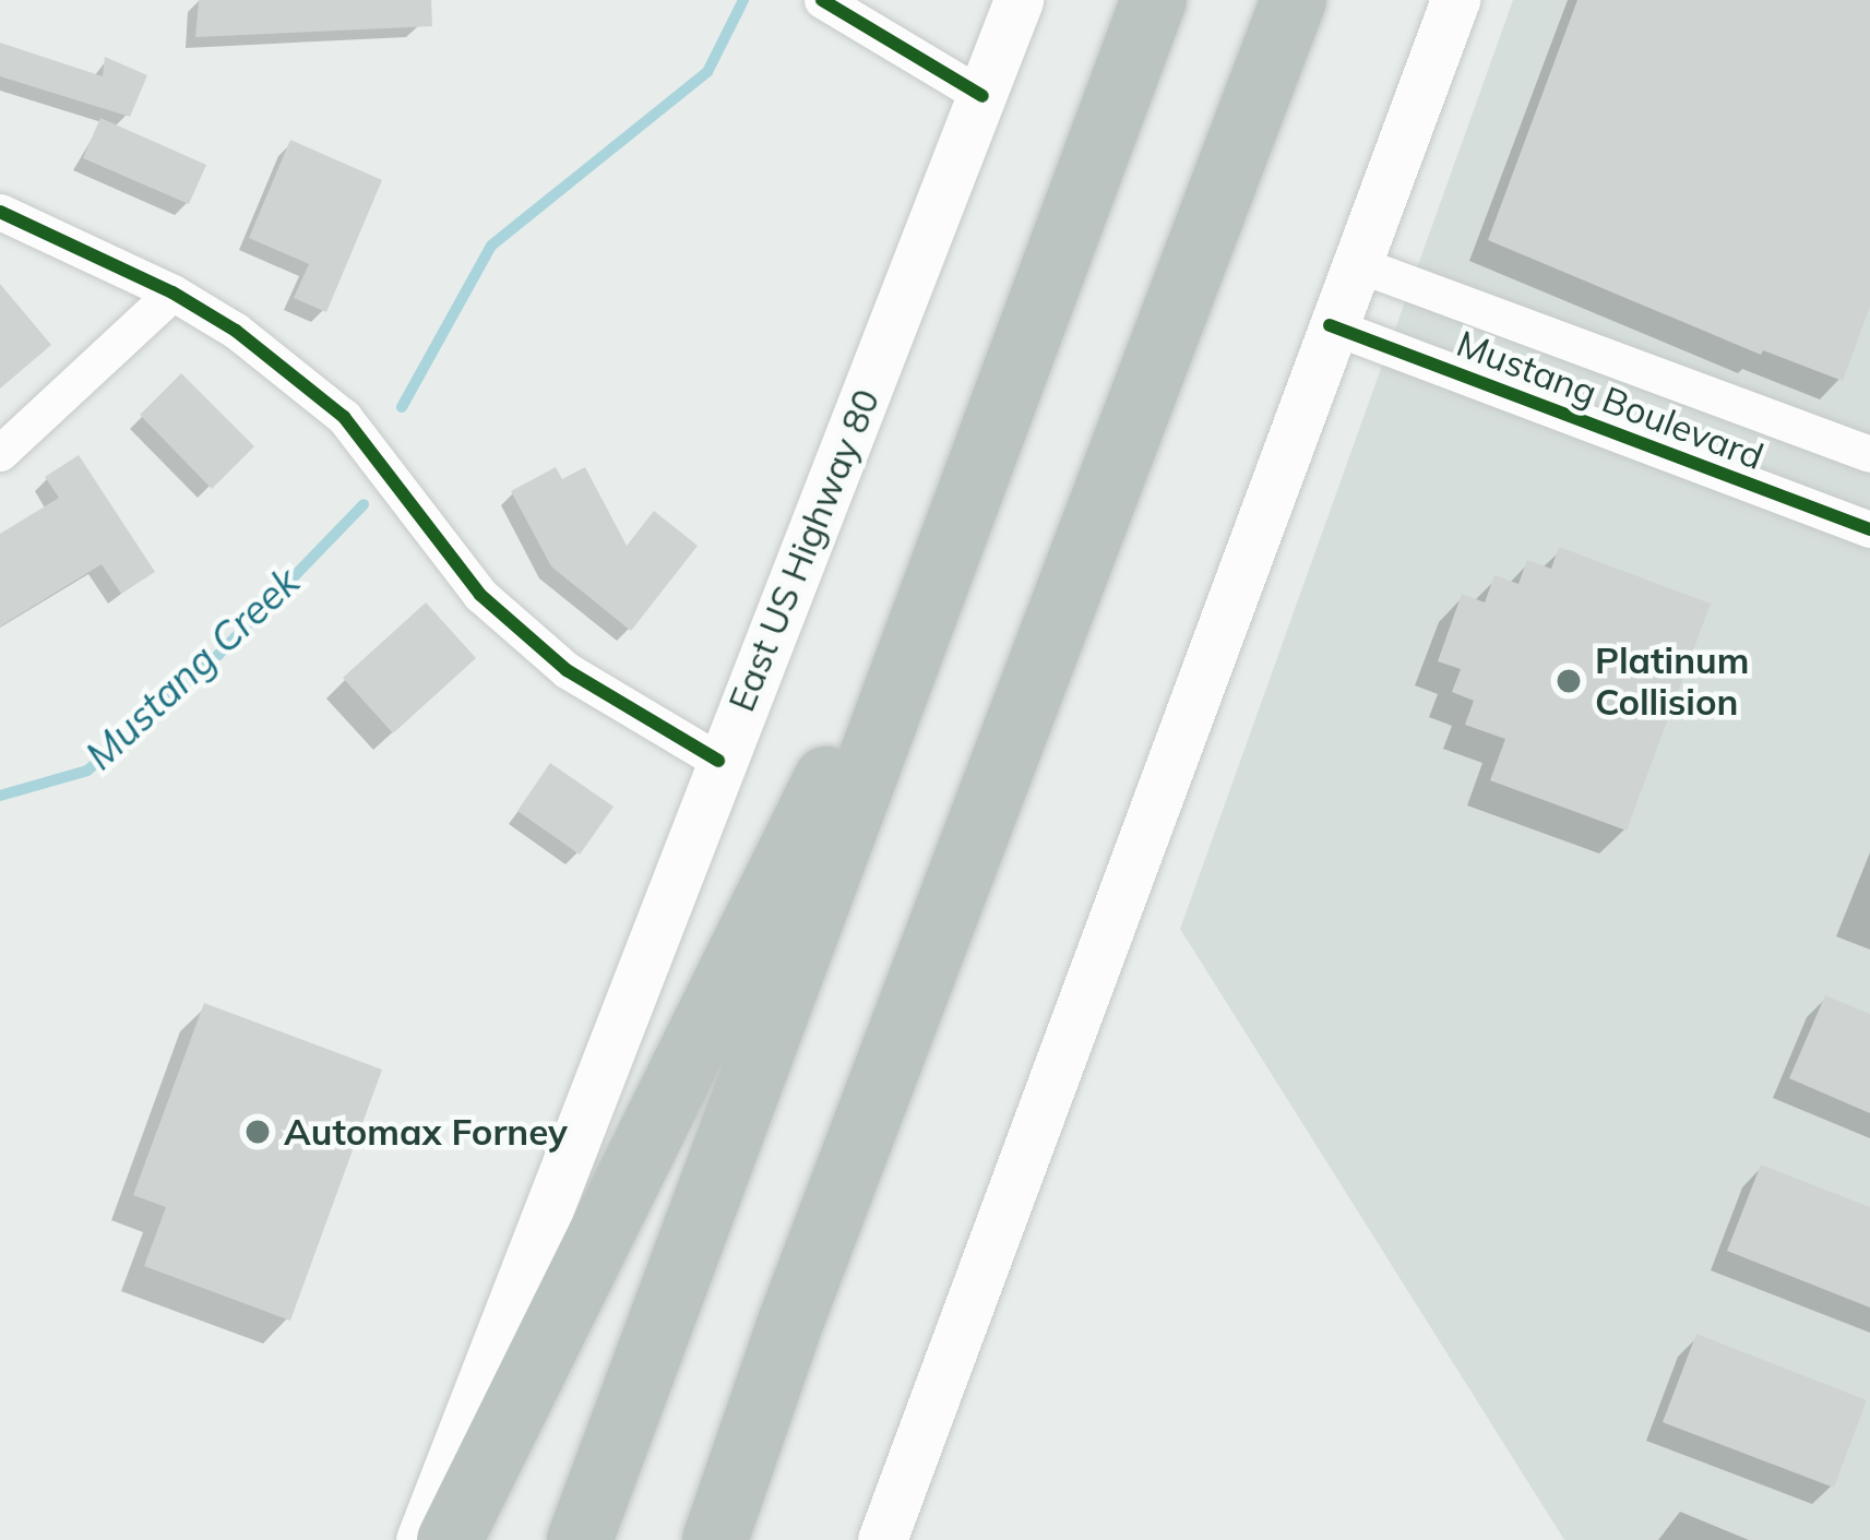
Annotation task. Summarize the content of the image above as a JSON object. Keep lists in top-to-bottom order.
{
  "streets": {
    "main road": ["East US Highway 80"],
    "street": ["Mustang Boulevard"]
  },
  "water": ["Mustang Creek"],
  "places": ["Platinum Collision", "Automax Forney"]
}
